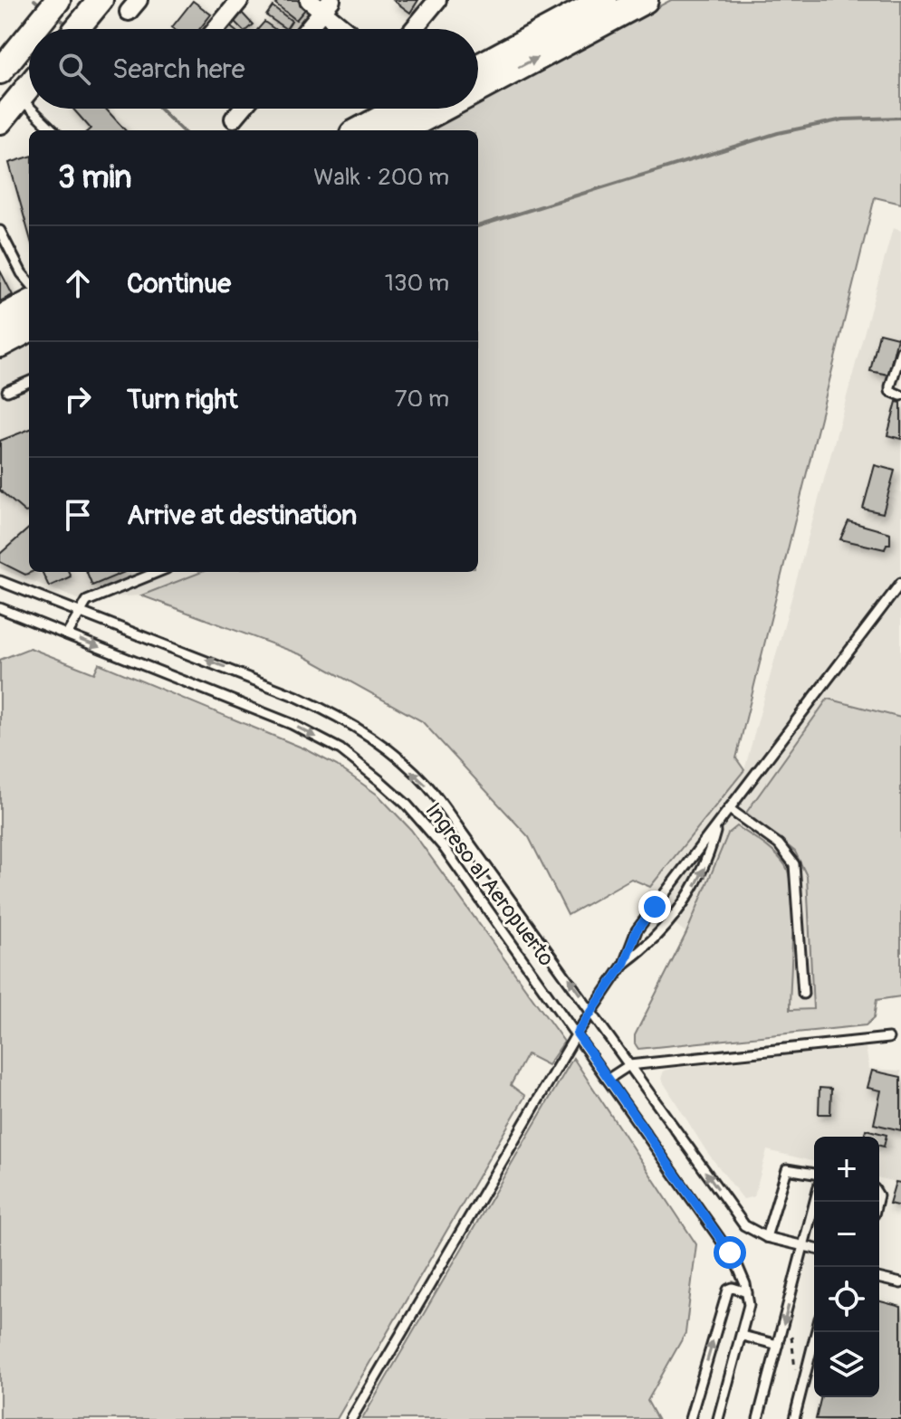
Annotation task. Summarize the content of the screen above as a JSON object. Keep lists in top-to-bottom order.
{
  "streets": {
    "lane": ["Ingreso al Aeropuerto"]
  },
  "page": {
    "search": "Search here",
    "heading": ["3 min", "Walk · 200 m"],
    "list": [
      ["Continue", "130 m"],
      ["Turn right", "70 m"],
      "Arrive at destination"
    ],
    "map_buttons": ["+", "−"]
  }
}
